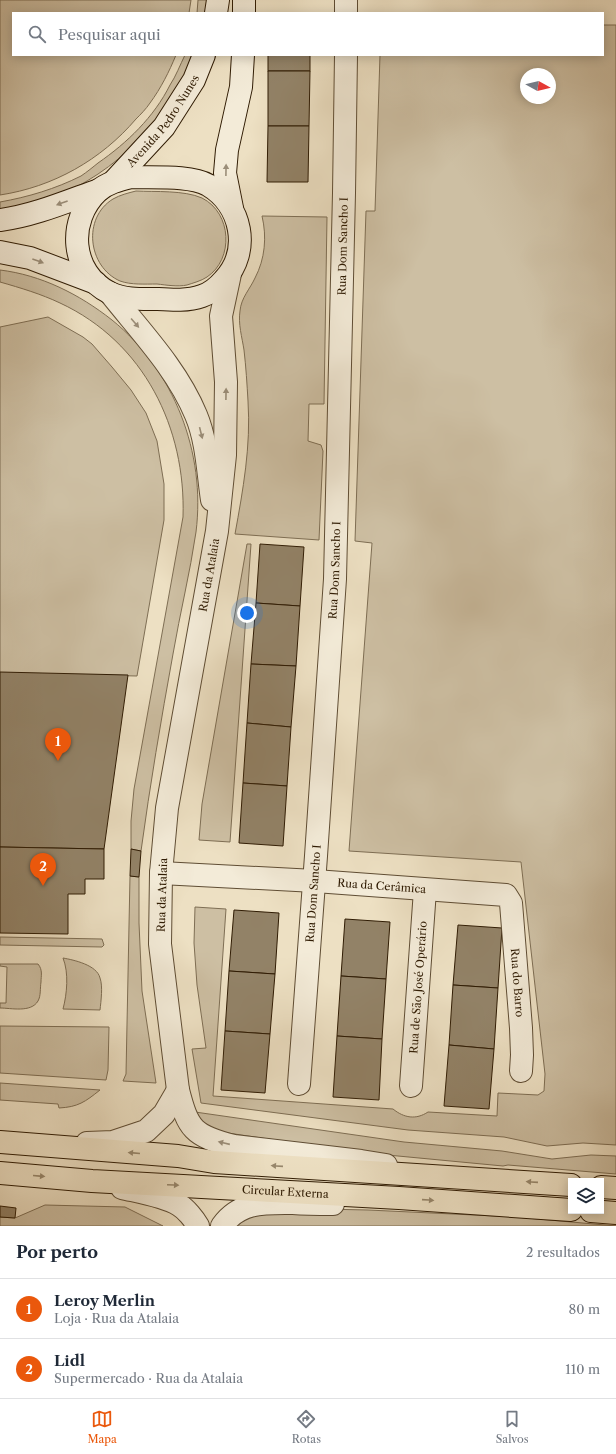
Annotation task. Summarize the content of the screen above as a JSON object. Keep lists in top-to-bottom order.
{
  "streets": {
    "main road": ["Circular Externa"],
    "street": [
      "Avenida Pedro Nunes",
      "Rua Dom Sancho I",
      "Rua da Atalaia",
      "Rua da Cerâmica",
      "Rua do Barro",
      "Rua de São José Operário"
    ]
  },
  "crossings": [
    ["Avenida Pedro Nunes", "Rua da Atalaia"],
    ["Rua Dom Sancho I", "Rua da Cerâmica"],
    ["Rua da Atalaia", "Rua da Cerâmica"],
    ["Rua da Cerâmica", "Rua do Barro"],
    ["Rua da Cerâmica", "Rua de São José Operário"]
  ],
  "north": "right",
  "page": {
    "search": "Pesquisar aqui",
    "pins": ["1", "2"],
    "heading": ["Por perto", "2 resultados"],
    "list": [
      {
        "mark": "1",
        "name": "Leroy Merlin",
        "note": "Loja · Rua da Atalaia",
        "value": "80 m"
      },
      {
        "mark": "2",
        "name": "Lidl",
        "note": "Supermercado · Rua da Atalaia",
        "value": "110 m"
      }
    ],
    "nav": ["Mapa", "Rotas", "Salvos"]
  }
}
